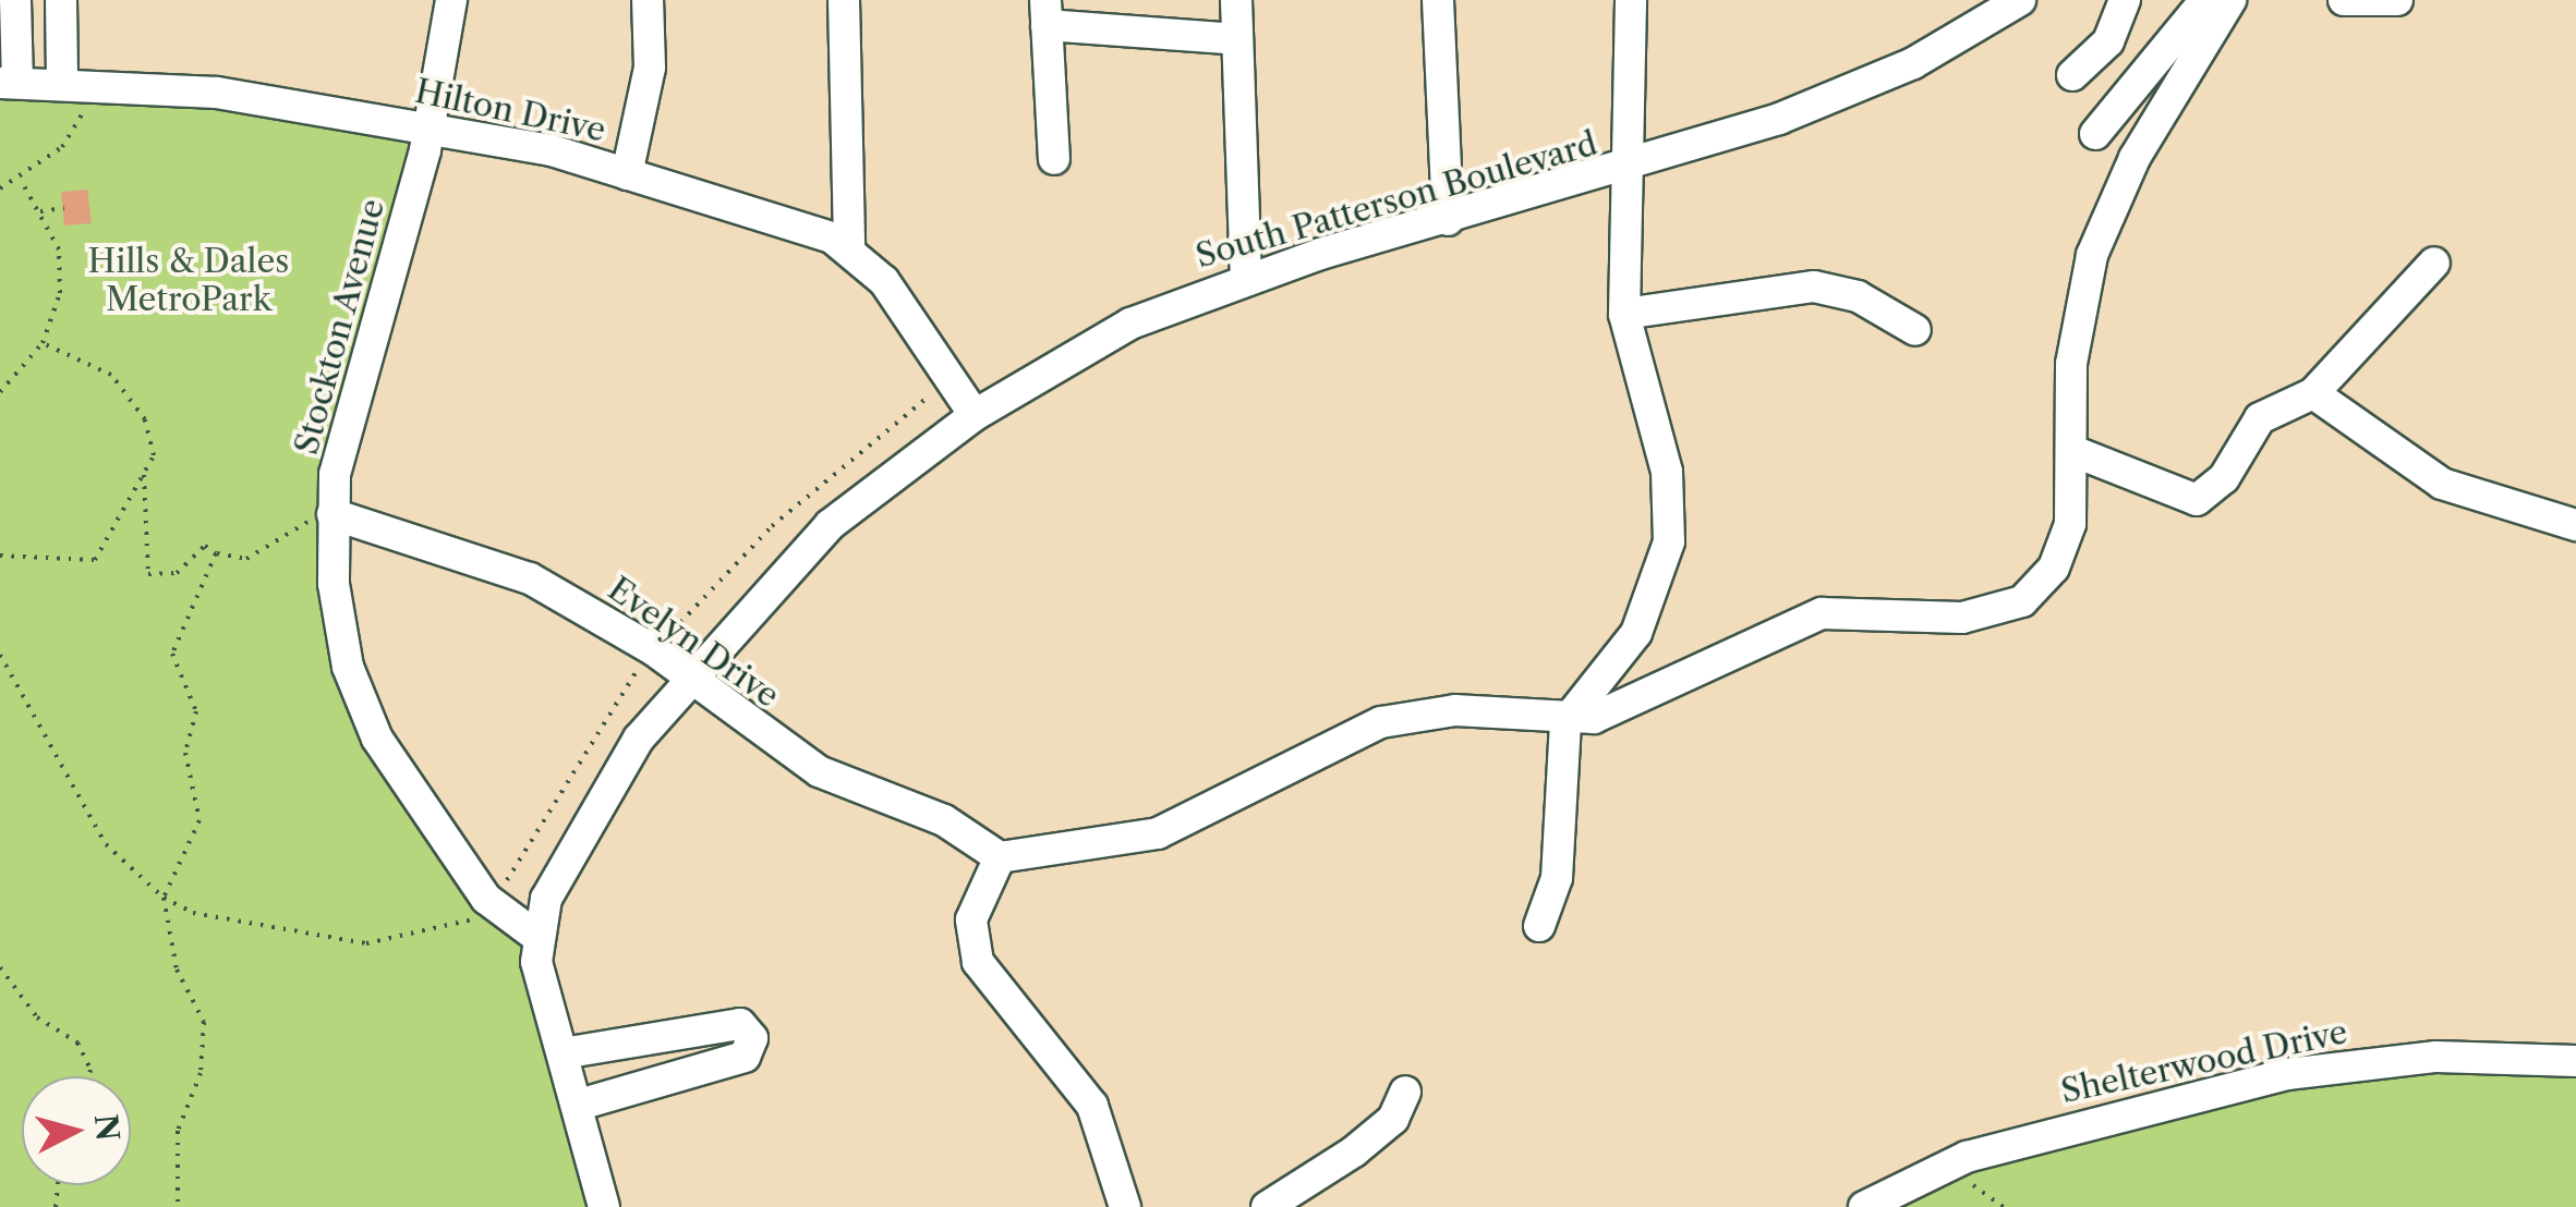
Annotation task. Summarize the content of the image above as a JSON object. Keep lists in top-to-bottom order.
{
  "streets": {
    "street": [
      "Hilton Drive",
      "South Patterson Boulevard",
      "Stockton Avenue",
      "Evelyn Drive",
      "Shelterwood Drive"
    ]
  },
  "crossings": [
    ["Hilton Drive", "Stockton Avenue"],
    ["South Patterson Boulevard", "Stockton Avenue"],
    ["South Patterson Boulevard", "Evelyn Drive"],
    ["Stockton Avenue", "Evelyn Drive"]
  ],
  "parks": ["Hills & Dales MetroPark"],
  "north": "right"
}
